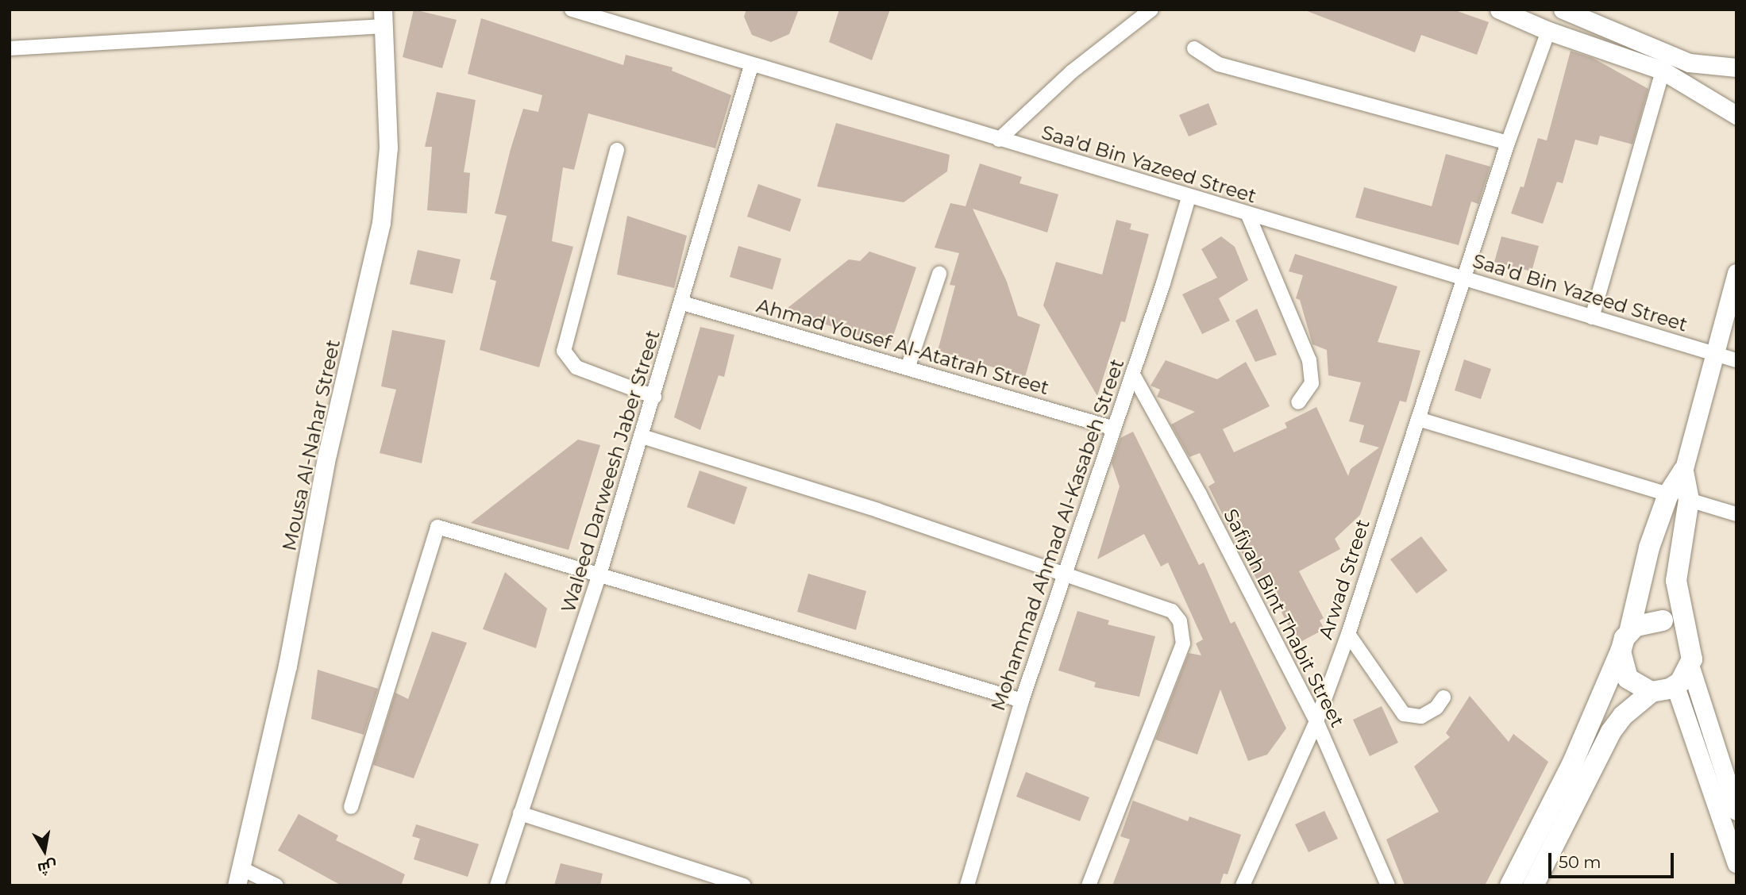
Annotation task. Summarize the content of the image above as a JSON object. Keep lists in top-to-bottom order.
{
  "streets": {
    "street": [
      "Saa'd Bin Yazeed Street",
      "Ahmad Yousef Al-Atatrah Street",
      "Mousa Al-Nahar Street",
      "Waleed Darweesh Jaber Street",
      "Mohammad Ahmad Al-Kasabeh Street",
      "Arwad Street",
      "Safiyah Bint Thabit Street"
    ]
  },
  "crossings": [
    ["Saa'd Bin Yazeed Street", "Waleed Darweesh Jaber Street"],
    ["Saa'd Bin Yazeed Street", "Mohammad Ahmad Al-Kasabeh Street"],
    ["Saa'd Bin Yazeed Street", "Arwad Street"],
    ["Ahmad Yousef Al-Atatrah Street", "Waleed Darweesh Jaber Street"],
    ["Ahmad Yousef Al-Atatrah Street", "Mohammad Ahmad Al-Kasabeh Street"],
    ["Mohammad Ahmad Al-Kasabeh Street", "Safiyah Bint Thabit Street"],
    ["Arwad Street", "Safiyah Bint Thabit Street"]
  ],
  "scale_bar": "50 m",
  "north": "bottom"
}
